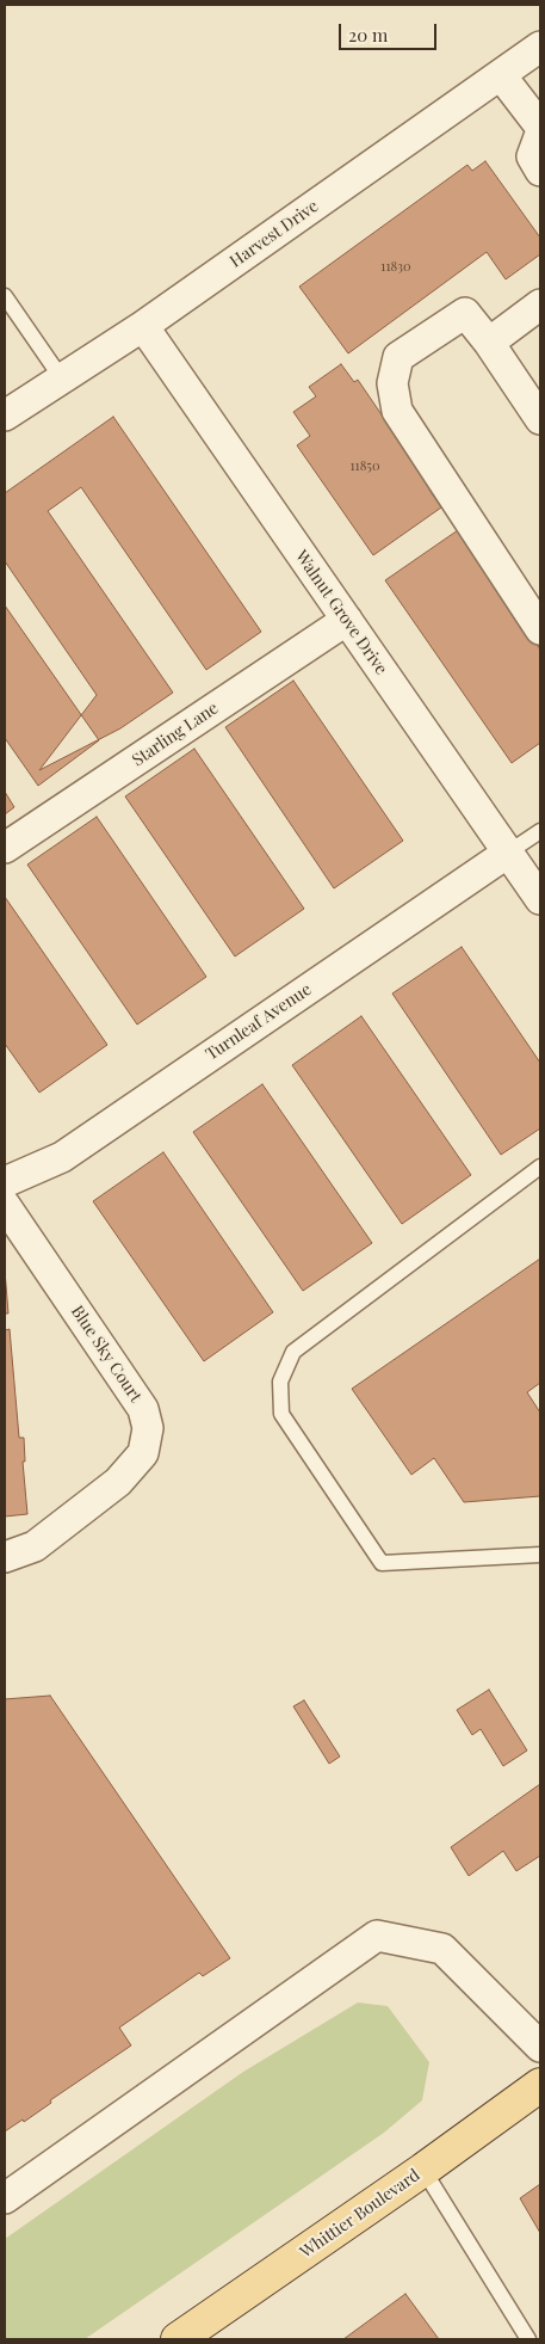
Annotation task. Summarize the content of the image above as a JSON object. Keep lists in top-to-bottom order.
{
  "streets": {
    "main road": ["Whittier Boulevard"],
    "street": [
      "Harvest Drive",
      "Walnut Grove Drive",
      "Starling Lane",
      "Turnleaf Avenue",
      "Blue Sky Court"
    ]
  },
  "crossings": [
    ["Harvest Drive", "Walnut Grove Drive"],
    ["Walnut Grove Drive", "Starling Lane"],
    ["Walnut Grove Drive", "Turnleaf Avenue"],
    ["Turnleaf Avenue", "Blue Sky Court"]
  ],
  "house_numbers": ["11830", "11850"],
  "scale_bar": "20 m"
}
